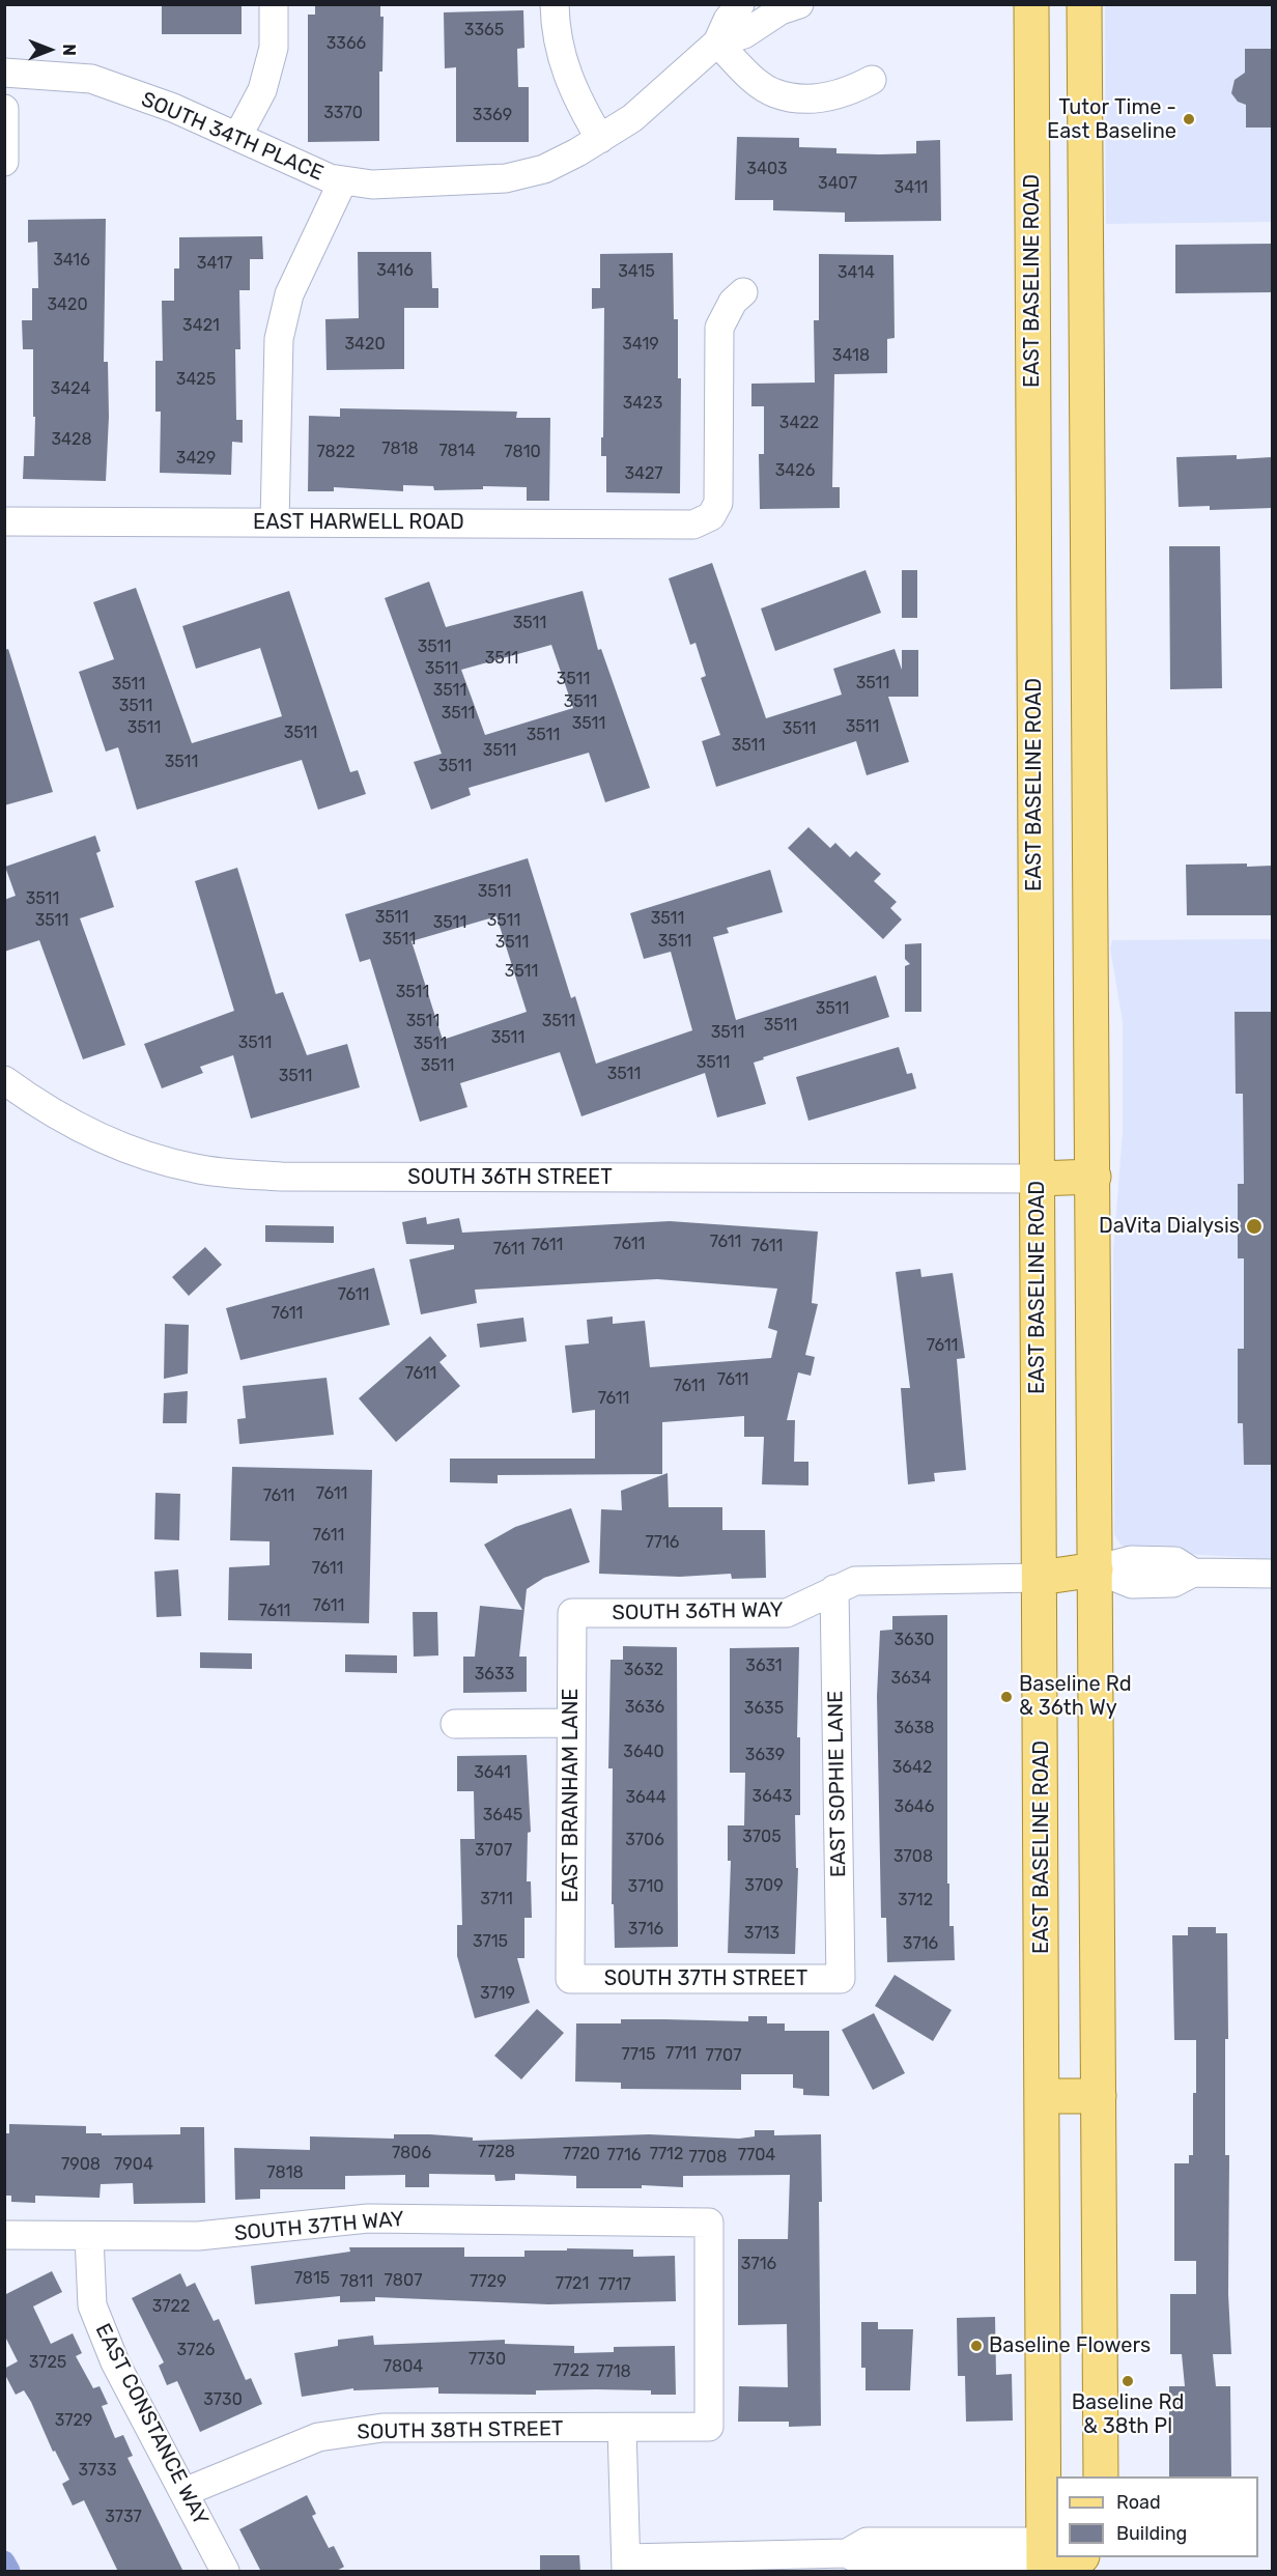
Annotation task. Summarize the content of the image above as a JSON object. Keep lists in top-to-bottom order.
{
  "streets": {
    "main road": ["EAST BASELINE ROAD"],
    "street": [
      "SOUTH 34TH PLACE",
      "EAST HARWELL ROAD",
      "SOUTH 36TH STREET",
      "SOUTH 36TH WAY",
      "EAST SOPHIE LANE",
      "EAST BRANHAM LANE",
      "SOUTH 37TH STREET",
      "SOUTH 37TH WAY",
      "EAST CONSTANCE WAY",
      "SOUTH 38TH STREET"
    ]
  },
  "crossings": [
    ["EAST BASELINE ROAD", "SOUTH 36TH STREET"],
    ["EAST BASELINE ROAD", "SOUTH 36TH WAY"],
    ["SOUTH 36TH WAY", "EAST SOPHIE LANE"],
    ["SOUTH 36TH WAY", "EAST BRANHAM LANE"],
    ["EAST SOPHIE LANE", "SOUTH 37TH STREET"],
    ["EAST BRANHAM LANE", "SOUTH 37TH STREET"],
    ["SOUTH 37TH WAY", "EAST CONSTANCE WAY"],
    ["SOUTH 37TH WAY", "SOUTH 38TH STREET"],
    ["EAST CONSTANCE WAY", "SOUTH 38TH STREET"]
  ],
  "places": [
    "Tutor Time - East Baseline",
    "DaVita Dialysis",
    "Baseline Rd & 36th Wy",
    "Baseline Flowers",
    "Baseline Rd & 38th Pl"
  ],
  "house_numbers": [
    "3365",
    "3366",
    "3370",
    "3369",
    "3403",
    "3407",
    "3411",
    "3416",
    "3417",
    "3416",
    "3415",
    "3414",
    "3420",
    "3421",
    "3420",
    "3419",
    "3418",
    "3425",
    "3424",
    "3423",
    "3422",
    "3428",
    "7818",
    "7814",
    "7822",
    "7810",
    "3429",
    "3426",
    "3427",
    "3511",
    "3511",
    "3511",
    "3511",
    "3511",
    "3511",
    "3511",
    "3511",
    "3511",
    "3511",
    "3511",
    "3511",
    "3511",
    "3511",
    "3511",
    "3511",
    "3511",
    "3511",
    "3511",
    "3511",
    "3511",
    "3511",
    "3511",
    "3511",
    "3511",
    "3511",
    "3511",
    "3511",
    "3511",
    "3511",
    "3511",
    "3511",
    "3511",
    "3511",
    "3511",
    "3511",
    "3511",
    "3511",
    "3511",
    "3511",
    "3511",
    "3511",
    "3511",
    "3511",
    "3511",
    "7611",
    "7611",
    "7611",
    "7611",
    "7611",
    "7611",
    "7611",
    "7611",
    "7611",
    "7611",
    "7611",
    "7611",
    "7611",
    "7611",
    "7611",
    "7716",
    "7611",
    "7611",
    "7611",
    "3630",
    "3631",
    "3632",
    "3633",
    "3634",
    "3636",
    "3635",
    "3638",
    "3640",
    "3639",
    "3642",
    "3641",
    "3643",
    "3644",
    "3646",
    "3645",
    "3705",
    "3706",
    "3707",
    "3708",
    "3709",
    "3710",
    "3711",
    "3712",
    "3716",
    "3713",
    "3715",
    "3716",
    "3719",
    "7711",
    "7715",
    "7707",
    "7728",
    "7806",
    "7720",
    "7712",
    "7716",
    "7704",
    "7708",
    "7908",
    "7904",
    "7818",
    "3716",
    "7815",
    "7807",
    "7811",
    "7729",
    "7721",
    "7717",
    "3722",
    "3726",
    "7730",
    "3725",
    "7804",
    "7722",
    "7718",
    "3730",
    "3729",
    "3733",
    "3737"
  ],
  "legend": ["Road", "Building"],
  "north": "right"
}
